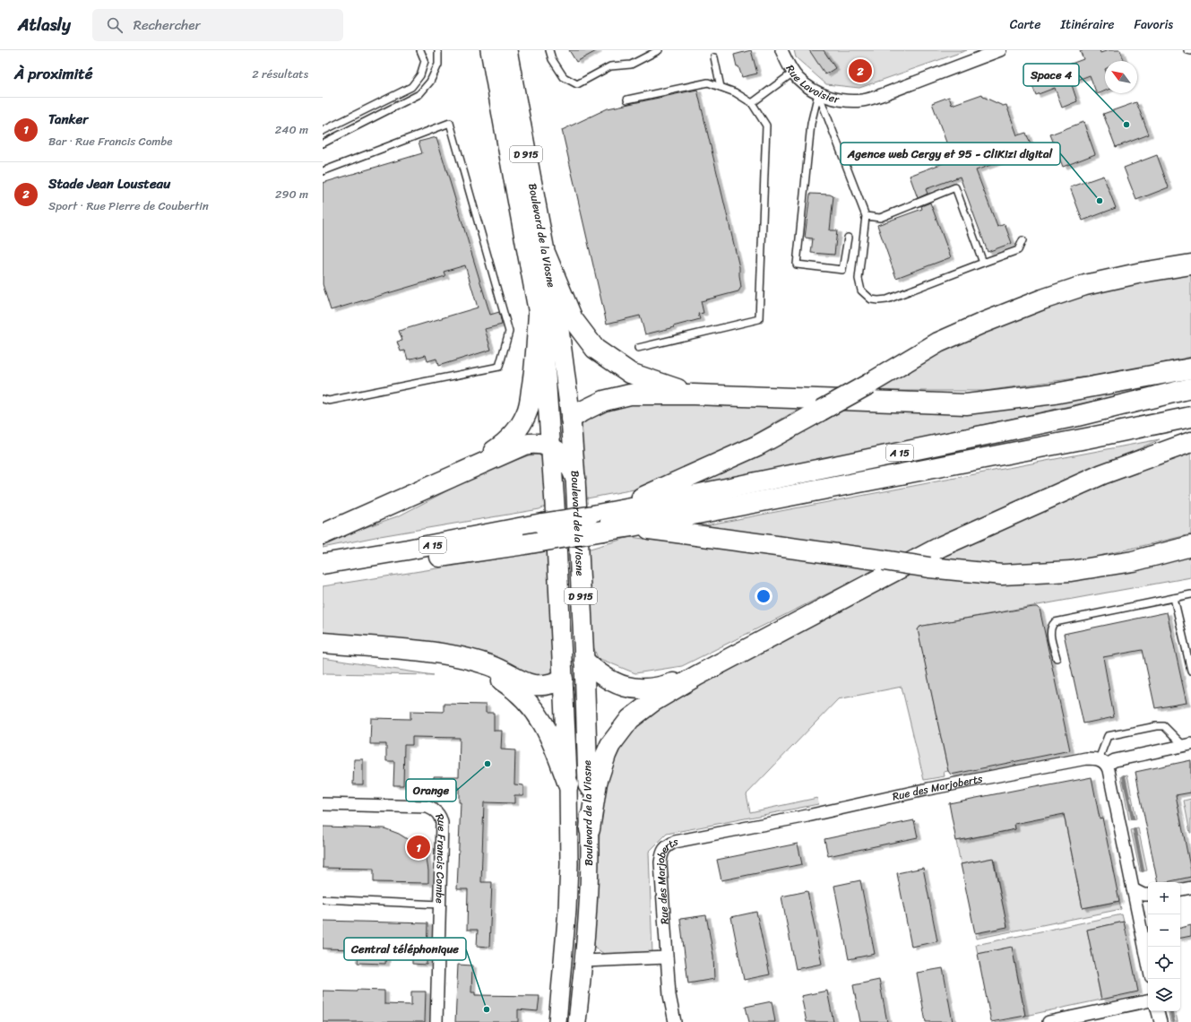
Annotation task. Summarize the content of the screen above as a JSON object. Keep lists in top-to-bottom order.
{
  "streets": {
    "highway": ["A 15"],
    "main road": ["D 915", "Boulevard de la Viosne"],
    "street": ["Rue Lavoisier", "Rue des Marjoberts", "Rue Francis Combe"]
  },
  "places": [
    "Space 4",
    "Agence web Cergy et 95 - CliKizi digital",
    "Orange",
    "Central téléphonique"
  ],
  "north": "top left",
  "page": {
    "header": "Atlasly",
    "search": "Rechercher",
    "nav": ["Carte", "Itinéraire", "Favoris"],
    "heading": ["À proximité", "2 résultats"],
    "pins": ["2", "1"],
    "list": [
      {
        "mark": "1",
        "name": "Tanker",
        "note": "Bar · Rue Francis Combe",
        "value": "240 m"
      },
      {
        "mark": "2",
        "name": "Stade Jean Lousteau",
        "note": "Sport · Rue Pierre de Coubertin",
        "value": "290 m"
      }
    ],
    "map_buttons": ["+", "−"]
  }
}
